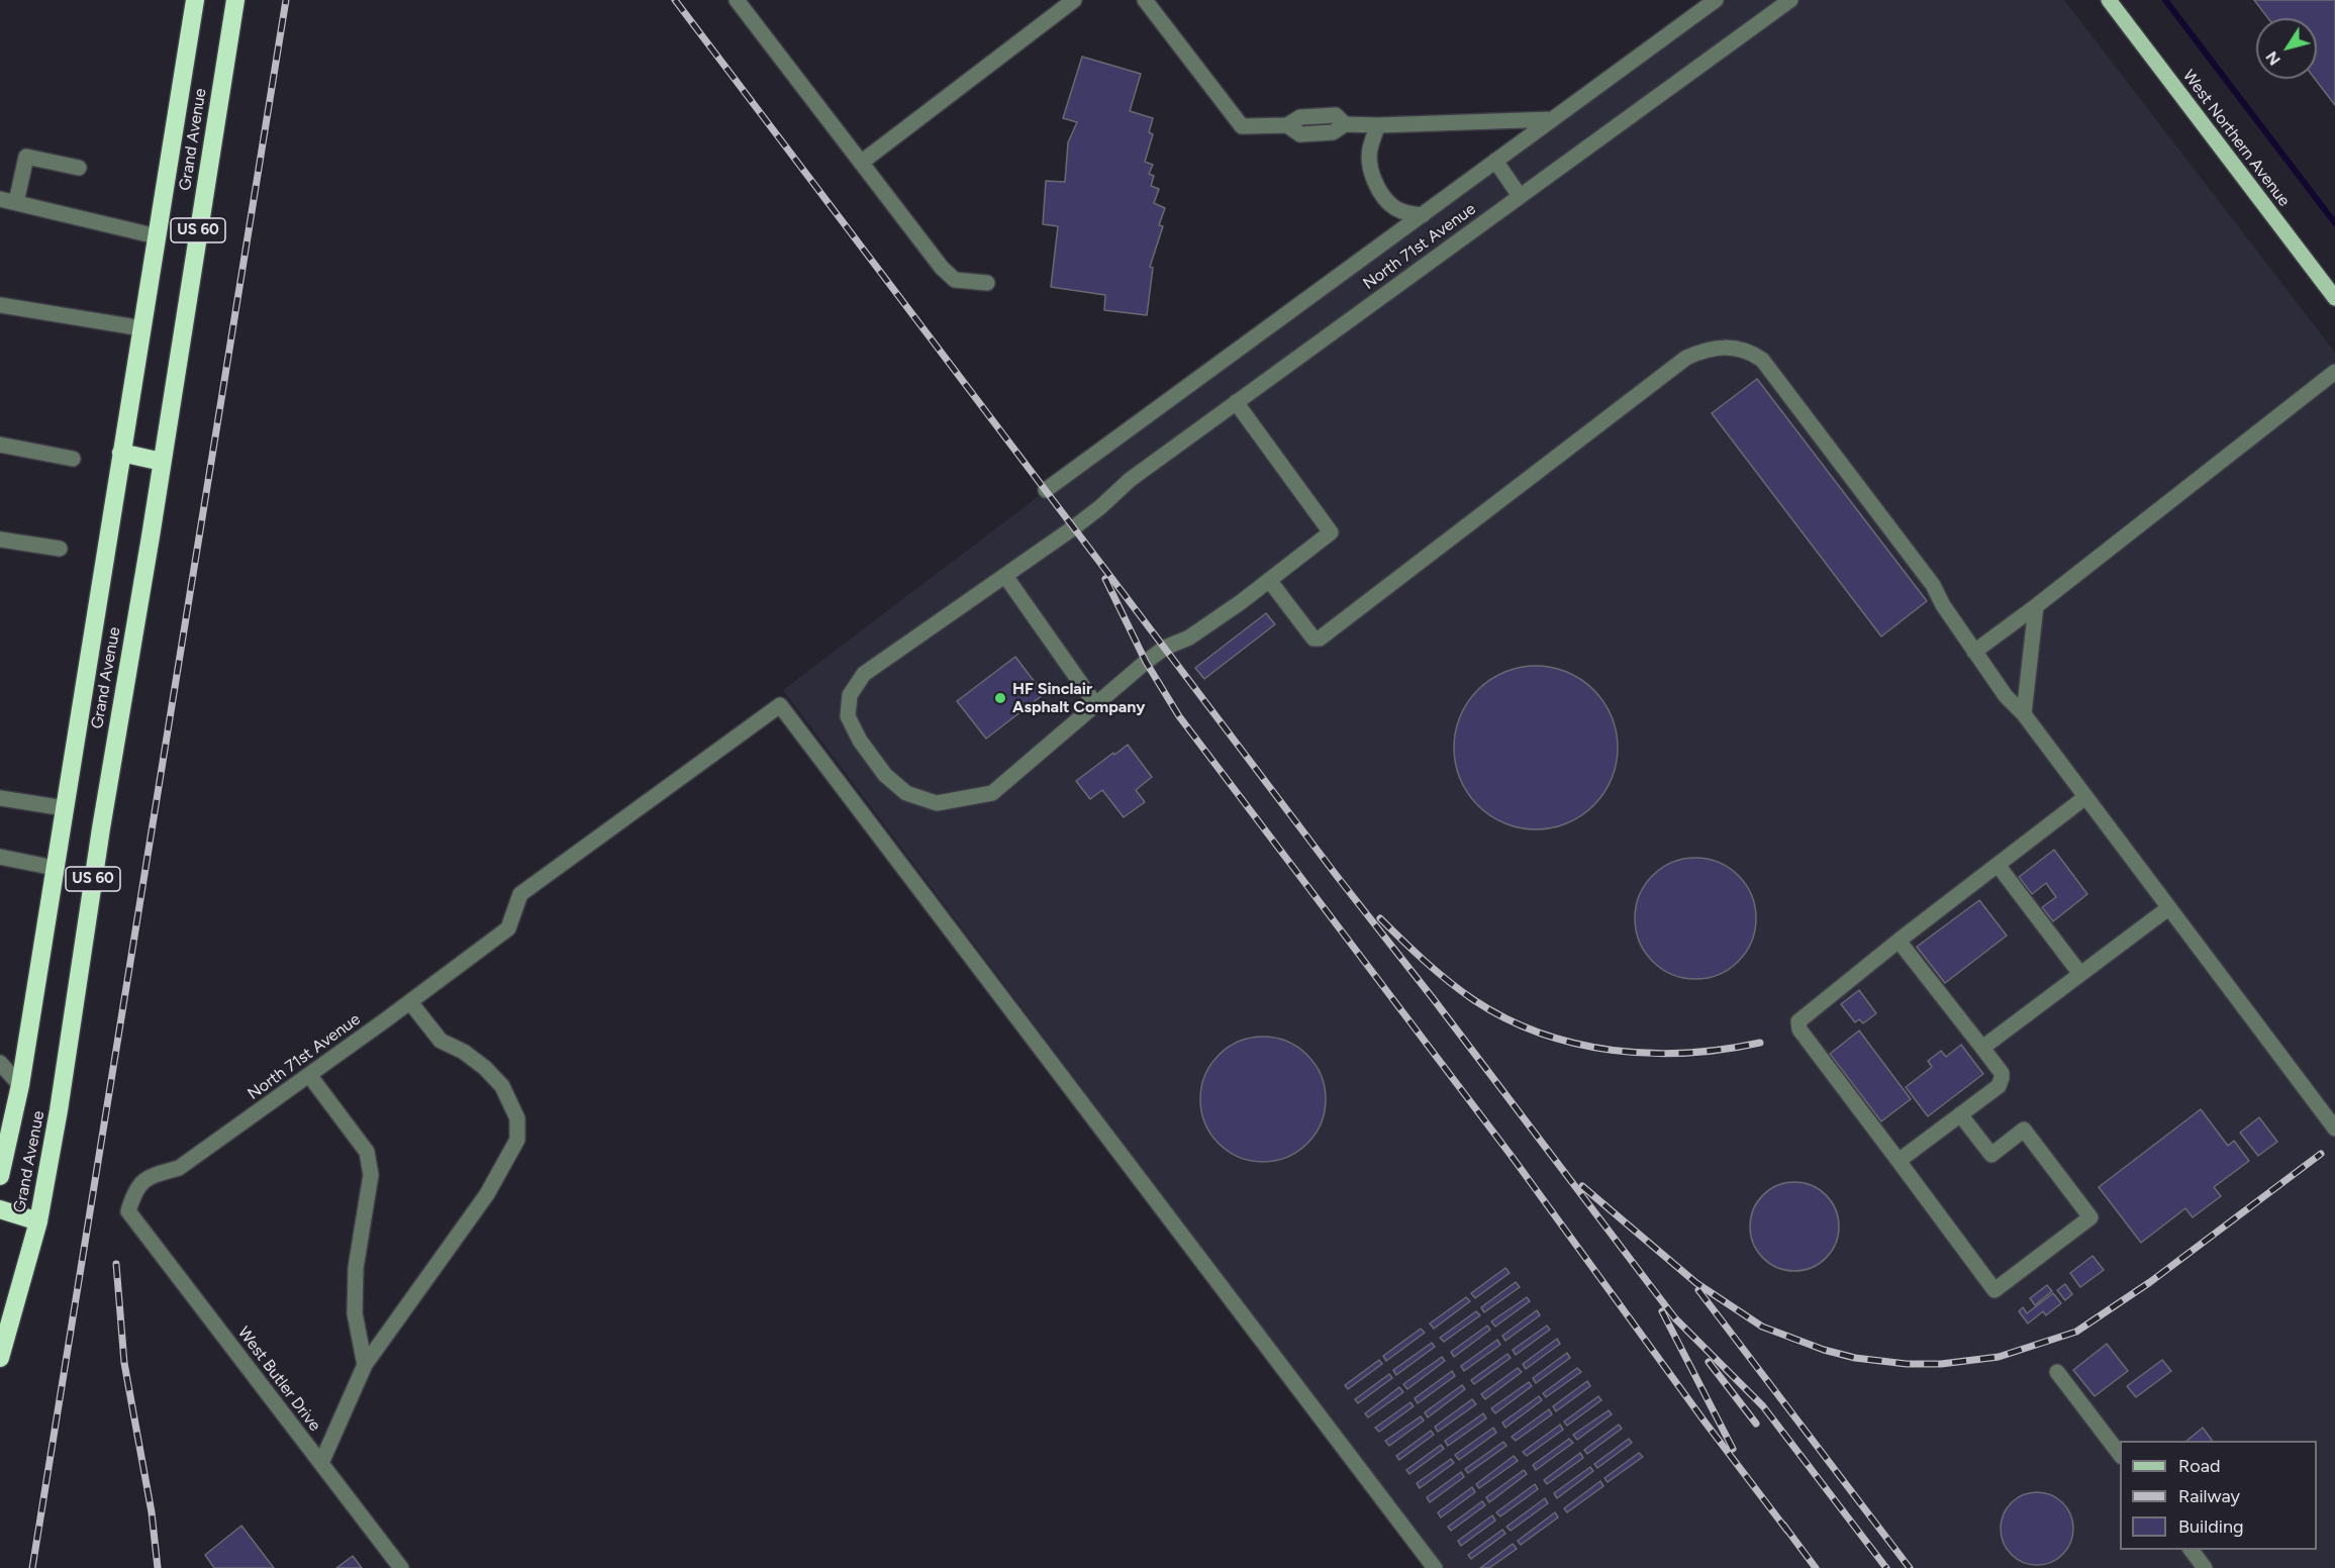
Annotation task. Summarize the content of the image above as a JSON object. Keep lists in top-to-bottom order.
{
  "streets": {
    "highway": ["Grand Avenue", "US 60"],
    "main road": ["West Northern Avenue"],
    "street": ["North 71st Avenue", "West Butler Drive"]
  },
  "crossings": [
    ["North 71st Avenue", "West Butler Drive"]
  ],
  "places": ["HF Sinclair Asphalt Company"],
  "legend": ["Road", "Railway", "Building"],
  "north": "bottom left"
}
